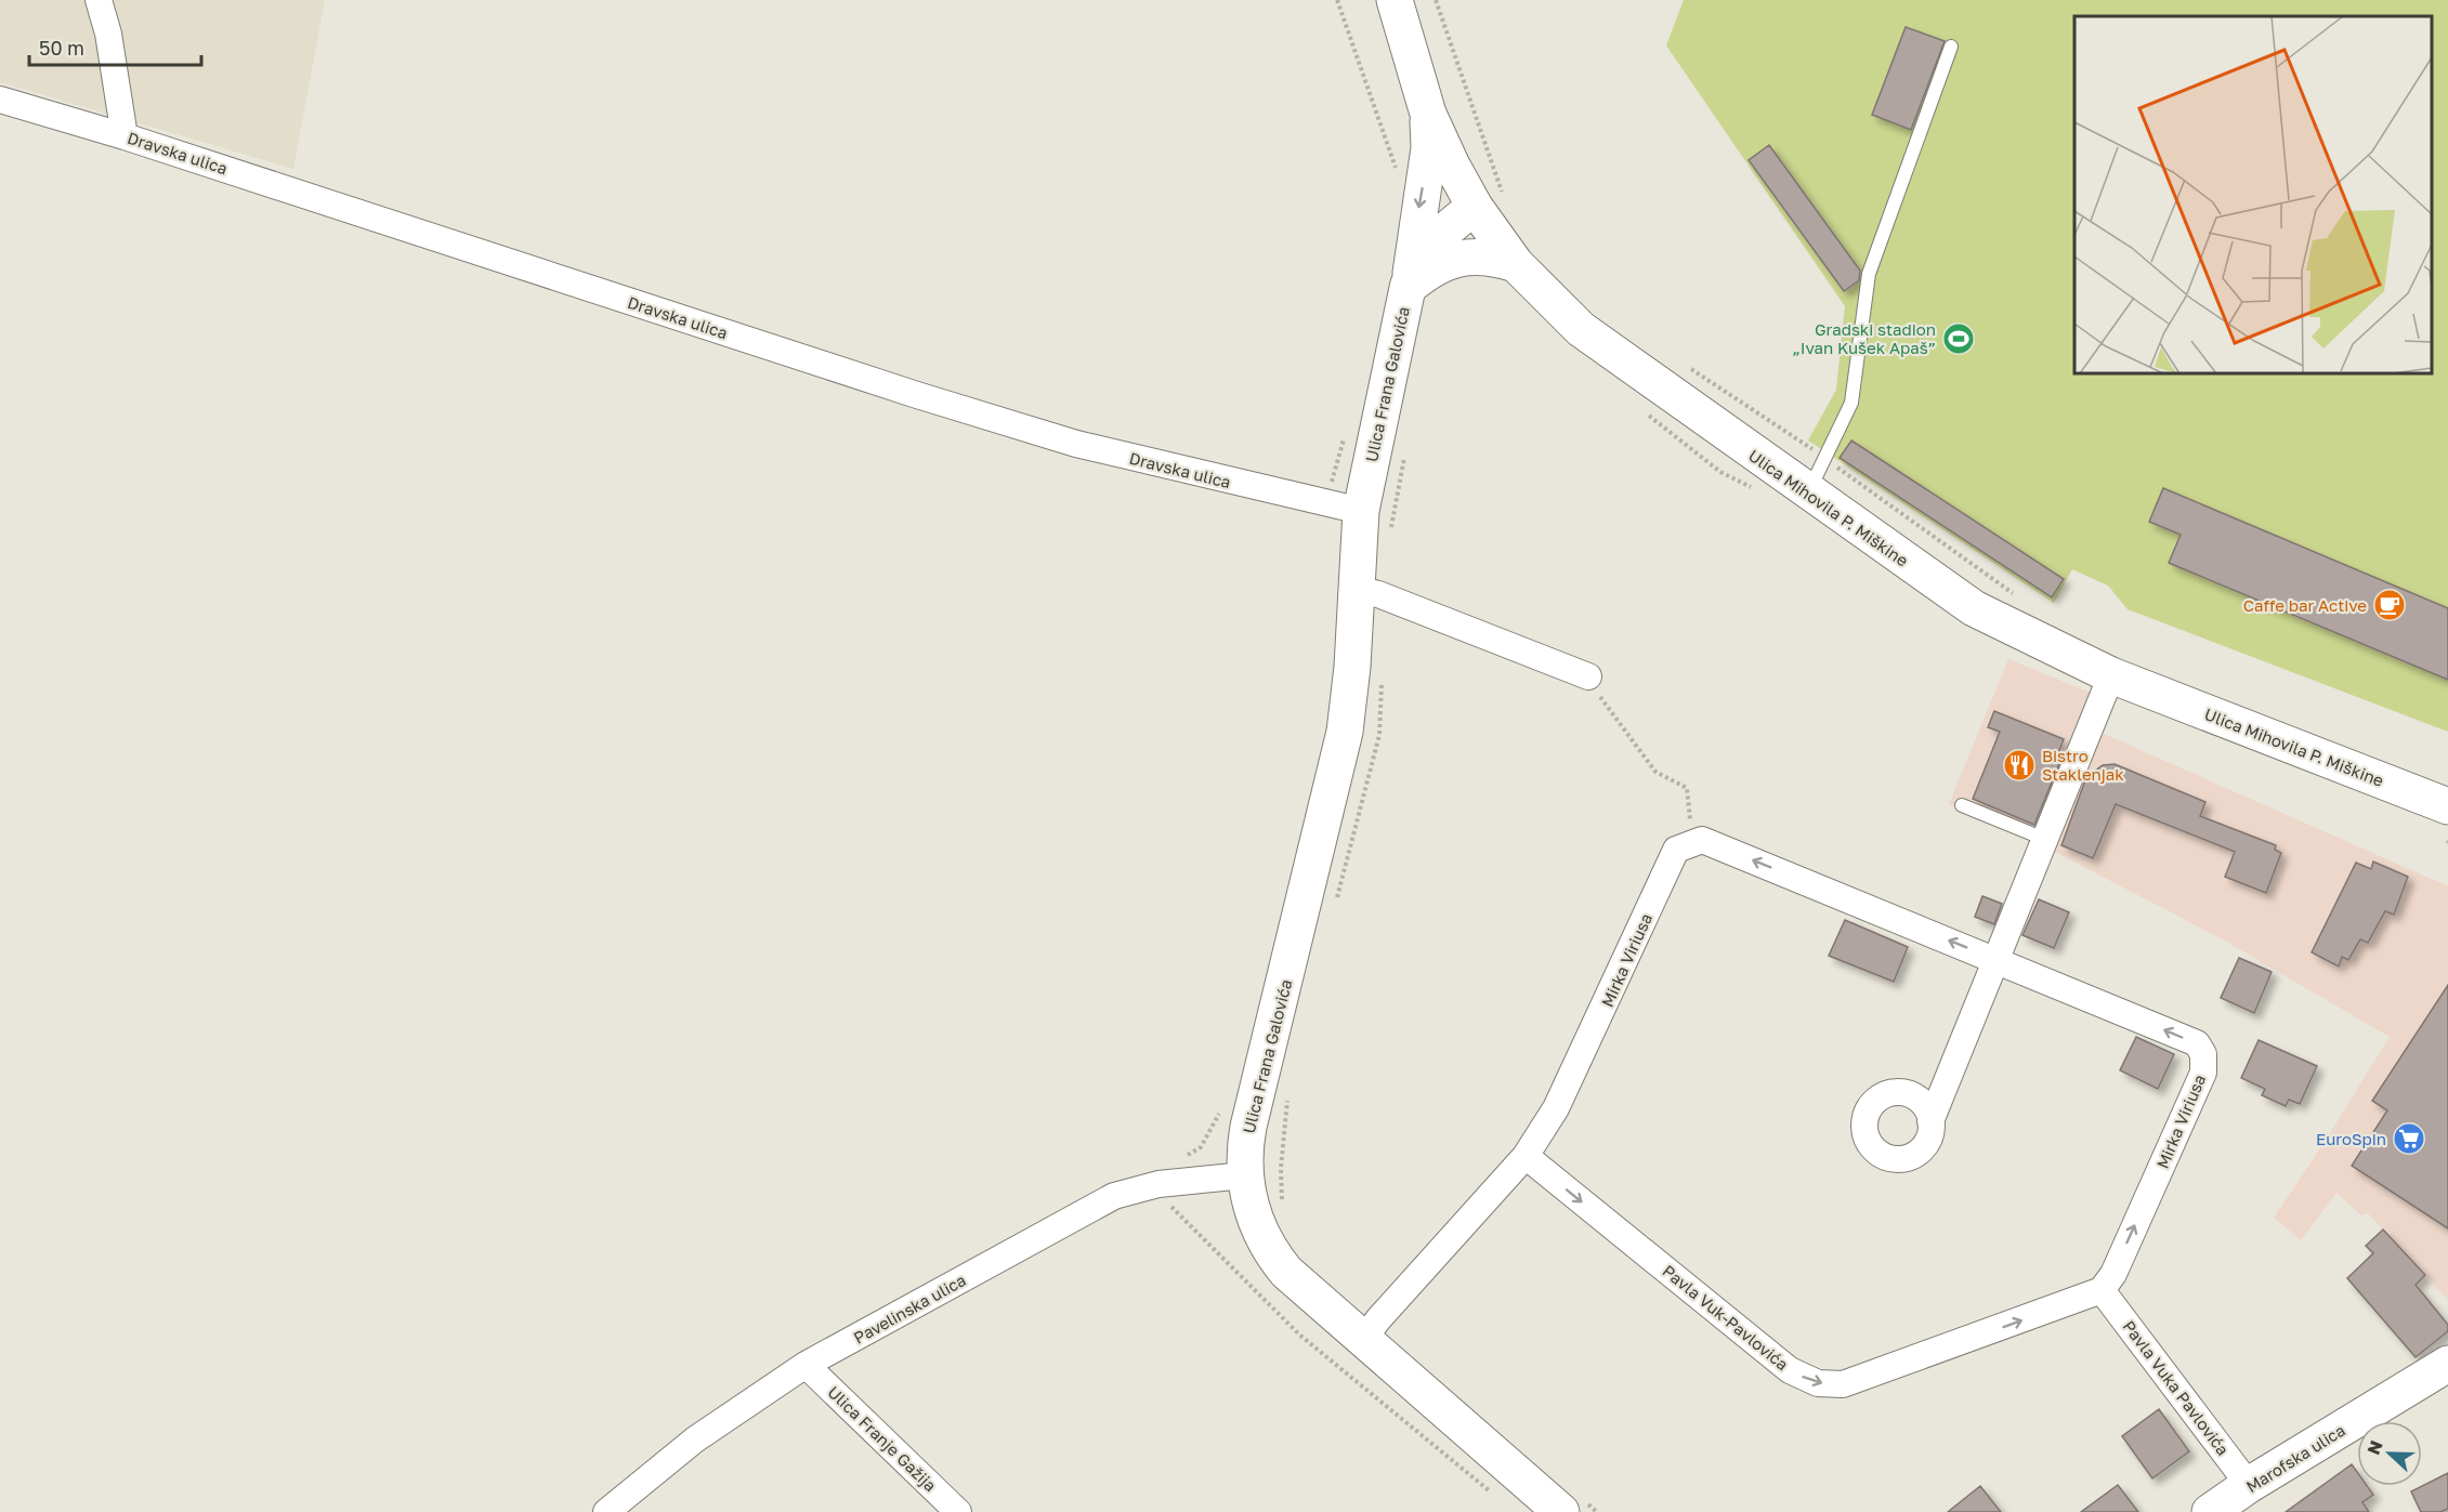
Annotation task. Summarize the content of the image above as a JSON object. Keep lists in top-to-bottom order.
{
  "streets": {
    "main road": ["Ulica Frana Galovića", "Ulica Mihovila P. Miškine", "Marofska ulica"],
    "street": [
      "Dravska ulica",
      "Mirka Viriusa",
      "Pavelinska ulica",
      "Pavla Vuk-Pavlovića",
      "Pavla Vuka Pavlovića",
      "Ulica Franje Gažija"
    ]
  },
  "crossings": [
    ["Dravska ulica", "Ulica Frana Galovića"],
    ["Ulica Frana Galovića", "Ulica Mihovila P. Miškine"],
    ["Ulica Frana Galovića", "Mirka Viriusa"],
    ["Ulica Frana Galovića", "Pavelinska ulica"],
    ["Mirka Viriusa", "Pavla Vuk-Pavlovića"],
    ["Mirka Viriusa", "Pavla Vuka Pavlovića"],
    ["Pavelinska ulica", "Ulica Franje Gažija"],
    ["Pavla Vuk-Pavlovića", "Pavla Vuka Pavlovića"],
    ["Pavla Vuka Pavlovića", "Marofska ulica"]
  ],
  "one_way": ["Pavla Vuk-Pavlovića"],
  "places": {
    "sports": ["Gradski stadion „Ivan Kušek Apaš”"],
    "cafe": ["Caffe bar Active"],
    "restaurant": ["Bistro Staklenjak"],
    "supermarket": ["EuroSpin"]
  },
  "scale_bar": "50 m",
  "north": "left"
}
